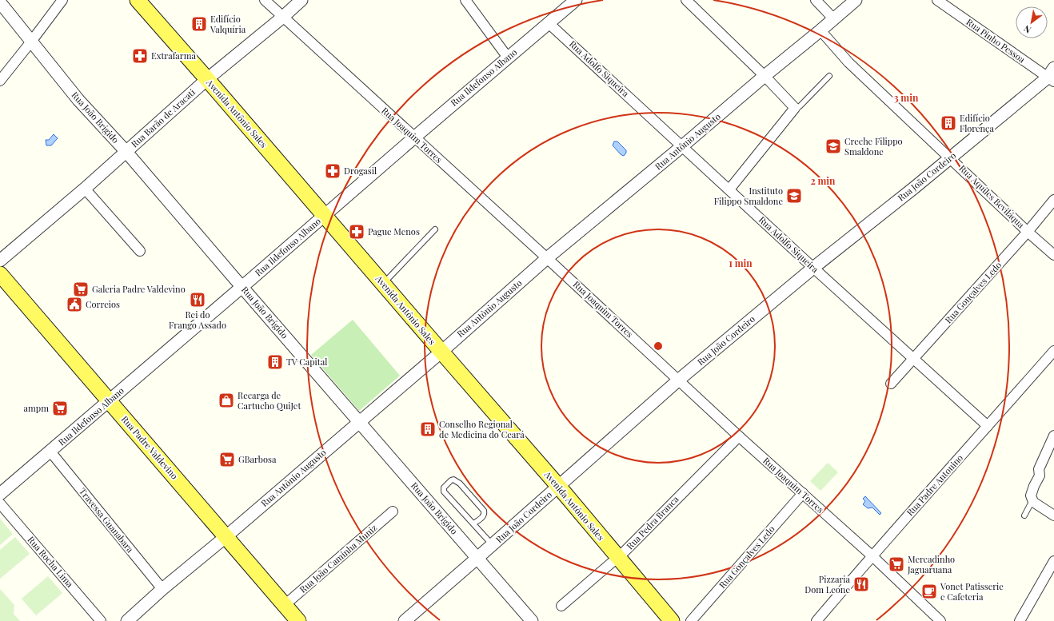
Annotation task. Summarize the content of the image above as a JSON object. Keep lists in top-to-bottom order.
{
  "streets": {
    "main road": ["Avenida Antônio Sales", "Rua Padre Valdevino"],
    "street": [
      "Rua Pinho Pessoa",
      "Rua Adolfo Siqueira",
      "Rua Ildefonso Albano",
      "Rua João Brígido",
      "Rua Barão de Aracati",
      "Rua Joaquim Torres",
      "Rua Antônio Augusto",
      "Rua João Cordeiro",
      "Rua Aquiles Beviláqua",
      "Rua Gonçalves Ledo",
      "Rua Padre Antonino",
      "Travessa Guanabara",
      "Rua Pedra Branca",
      "Rua João Caminha Muniz",
      "Rua Rocha Lima"
    ]
  },
  "crossings": [
    ["Rua Pinho Pessoa", "Rua João Cordeiro"],
    ["Rua Adolfo Siqueira", "Rua Ildefonso Albano"],
    ["Rua Adolfo Siqueira", "Rua Antônio Augusto"],
    ["Rua Adolfo Siqueira", "Rua João Cordeiro"],
    ["Rua Adolfo Siqueira", "Rua Gonçalves Ledo"],
    ["Rua Adolfo Siqueira", "Rua Padre Antonino"],
    ["Rua Ildefonso Albano", "Avenida Antônio Sales"],
    ["Rua Ildefonso Albano", "Rua João Brígido"],
    ["Rua Ildefonso Albano", "Rua Joaquim Torres"],
    ["Rua Ildefonso Albano", "Rua Padre Valdevino"],
    ["Rua Ildefonso Albano", "Travessa Guanabara"],
    ["Avenida Antônio Sales", "Rua Barão de Aracati"],
    ["Avenida Antônio Sales", "Rua Antônio Augusto"],
    ["Avenida Antônio Sales", "Rua João Cordeiro"],
    ["Avenida Antônio Sales", "Rua Pedra Branca"],
    ["Rua João Brígido", "Rua Barão de Aracati"],
    ["Rua João Brígido", "Rua Antônio Augusto"],
    ["Rua João Brígido", "Rua João Cordeiro"],
    ["Rua Barão de Aracati", "Rua Joaquim Torres"],
    ["Rua Joaquim Torres", "Rua Antônio Augusto"],
    ["Rua Joaquim Torres", "Rua João Cordeiro"],
    ["Rua Joaquim Torres", "Rua Gonçalves Ledo"],
    ["Rua Joaquim Torres", "Rua Padre Antonino"],
    ["Rua Joaquim Torres", "Rua Pedra Branca"],
    ["Rua Antônio Augusto", "Rua Aquiles Beviláqua"],
    ["Rua Antônio Augusto", "Rua Padre Valdevino"],
    ["Rua Antônio Augusto", "Travessa Guanabara"],
    ["Rua João Cordeiro", "Rua Aquiles Beviláqua"],
    ["Rua Aquiles Beviláqua", "Rua Gonçalves Ledo"],
    ["Rua Padre Valdevino", "Rua João Caminha Muniz"]
  ],
  "places": {
    "building": [
      "Edifício Valquíria",
      "Edifício Florença",
      "TV Capital",
      "Conselho Regional de Medicina do Ceará"
    ],
    "pharmacy": ["Extrafarma", "Drogasil", "Pague Menos"],
    "school or university": ["Creche Filippo Smaldone", "Instituto Filippo Smaldone"],
    "supermarket": [
      "Galeria Padre Valdevino",
      "ampm",
      "GBarbosa",
      "Mercadinho Jaguaruana"
    ],
    "restaurant": ["Rei do Frango Assado", "Pizzaria Dom Leone"],
    "public building": ["Correios"],
    "shop": ["Recarga de Cartucho QuiJet"],
    "cafe": ["Vonet Patisserie e Cafeteria"]
  },
  "north": "bottom left",
  "rings": ["3 min", "2 min", "1 min"]
}
